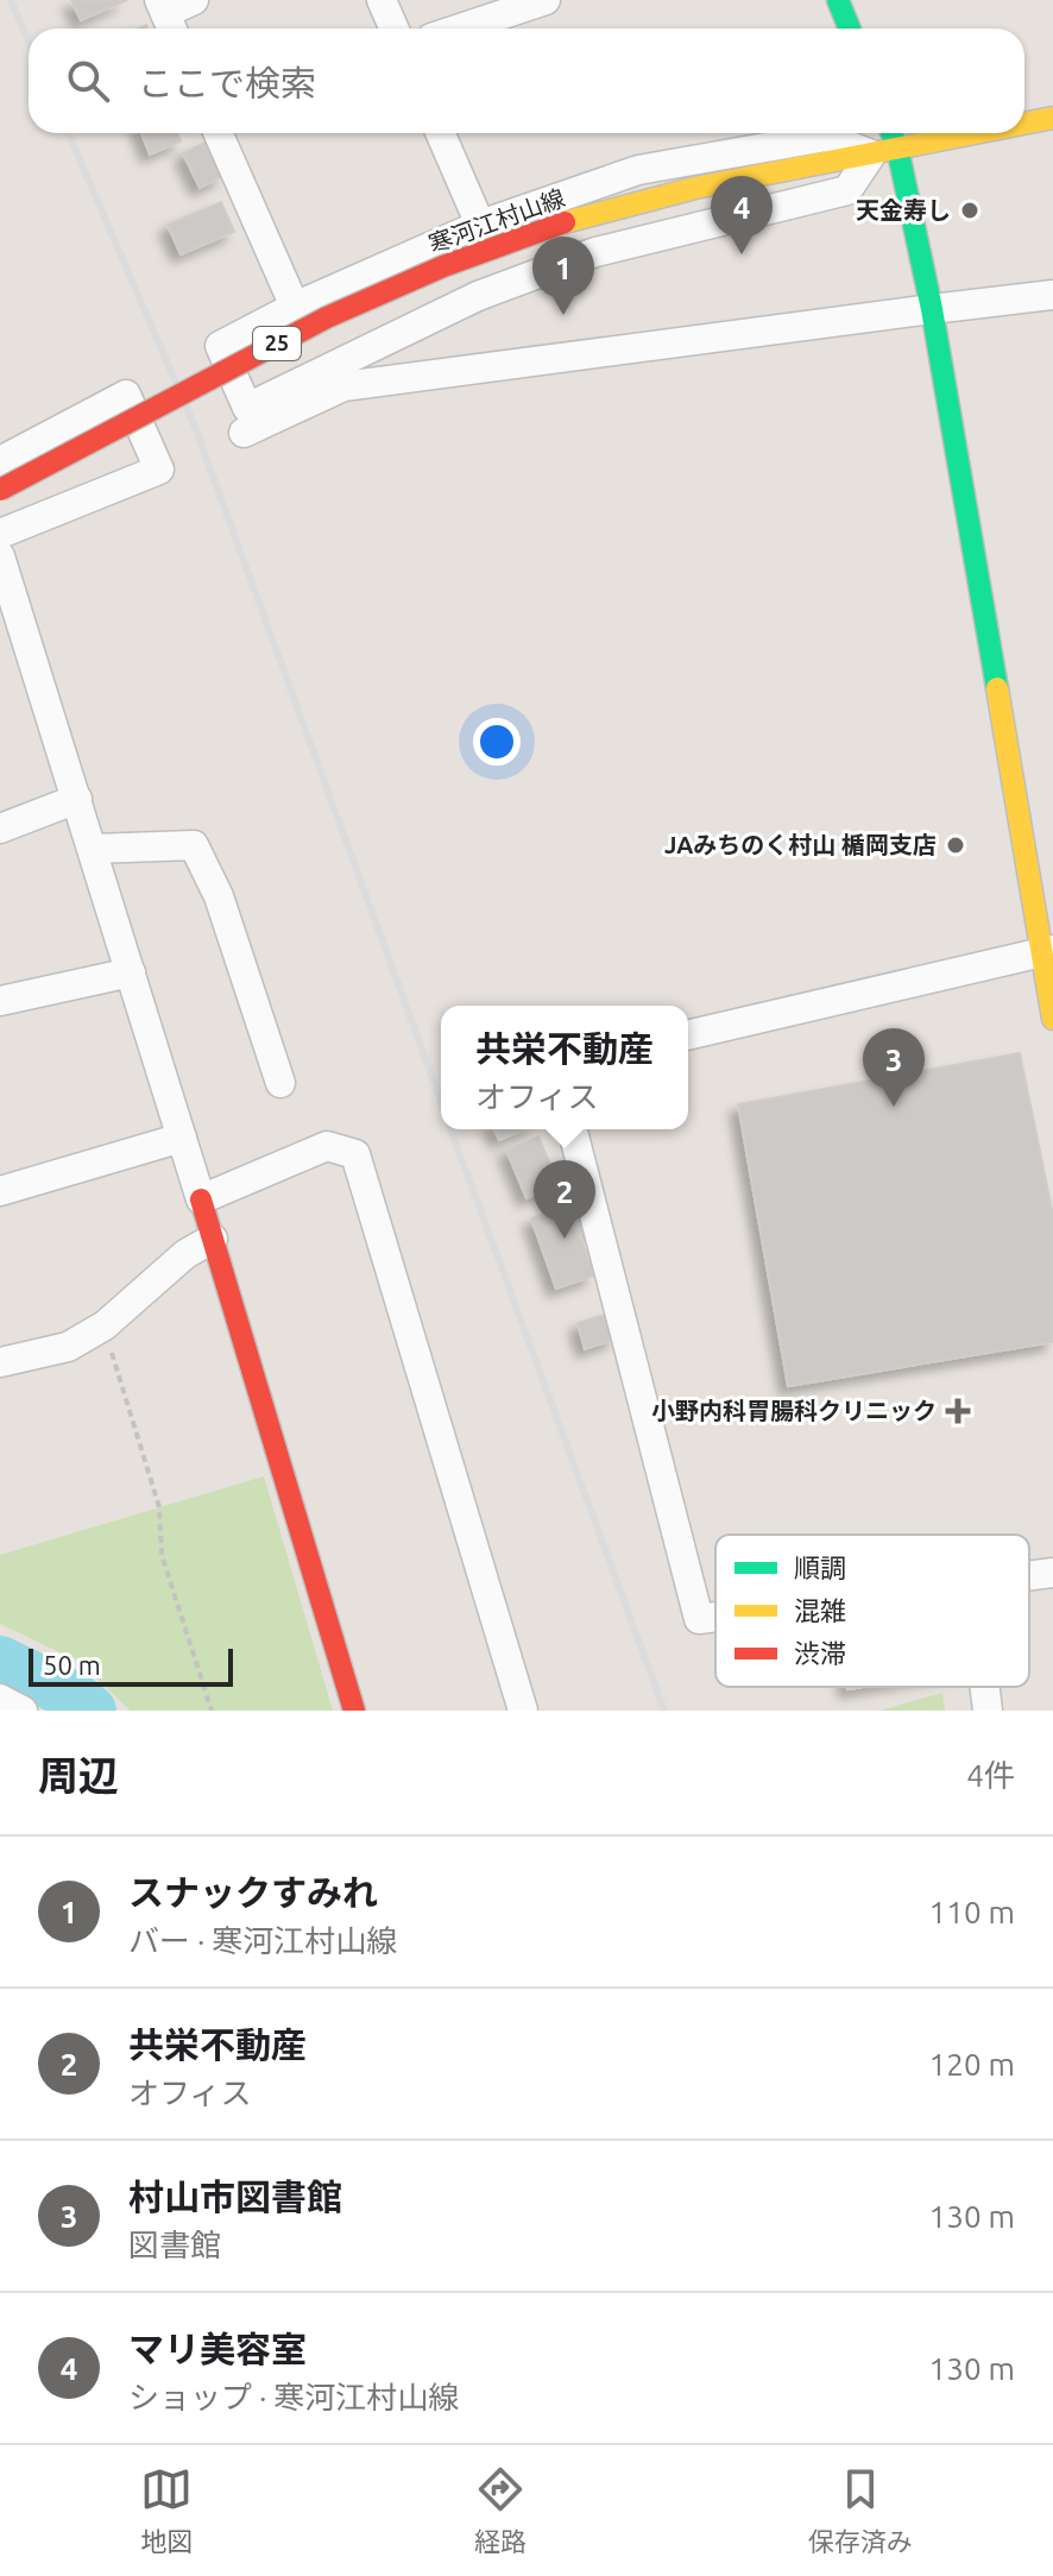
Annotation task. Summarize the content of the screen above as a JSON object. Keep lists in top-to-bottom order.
{
  "streets": {
    "street": ["寒河江村山線", "25"]
  },
  "places": {
    "other": ["天金寿し", "JAみちのく村山 楯岡支店"],
    "health": ["小野内科胃腸科クリニック"]
  },
  "legend": ["順調", "混雑", "渋滞"],
  "scale_bar": "50 m",
  "page": {
    "search": "ここで検索",
    "pins": [
      "4",
      "1",
      "3",
      "2"
    ],
    "popup": ["共栄不動産", "オフィス"],
    "scale": "50 m",
    "heading": ["周辺", "4件"],
    "list": [
      {
        "mark": "1",
        "name": "スナックすみれ",
        "note": "バー · 寒河江村山線",
        "value": "110 m"
      },
      {
        "mark": "2",
        "name": "共栄不動産",
        "note": "オフィス",
        "value": "120 m"
      },
      {
        "mark": "3",
        "name": "村山市図書館",
        "note": "図書館",
        "value": "130 m"
      },
      {
        "mark": "4",
        "name": "マリ美容室",
        "note": "ショップ · 寒河江村山線",
        "value": "130 m"
      }
    ],
    "nav": ["地図", "経路", "保存済み"]
  }
}
